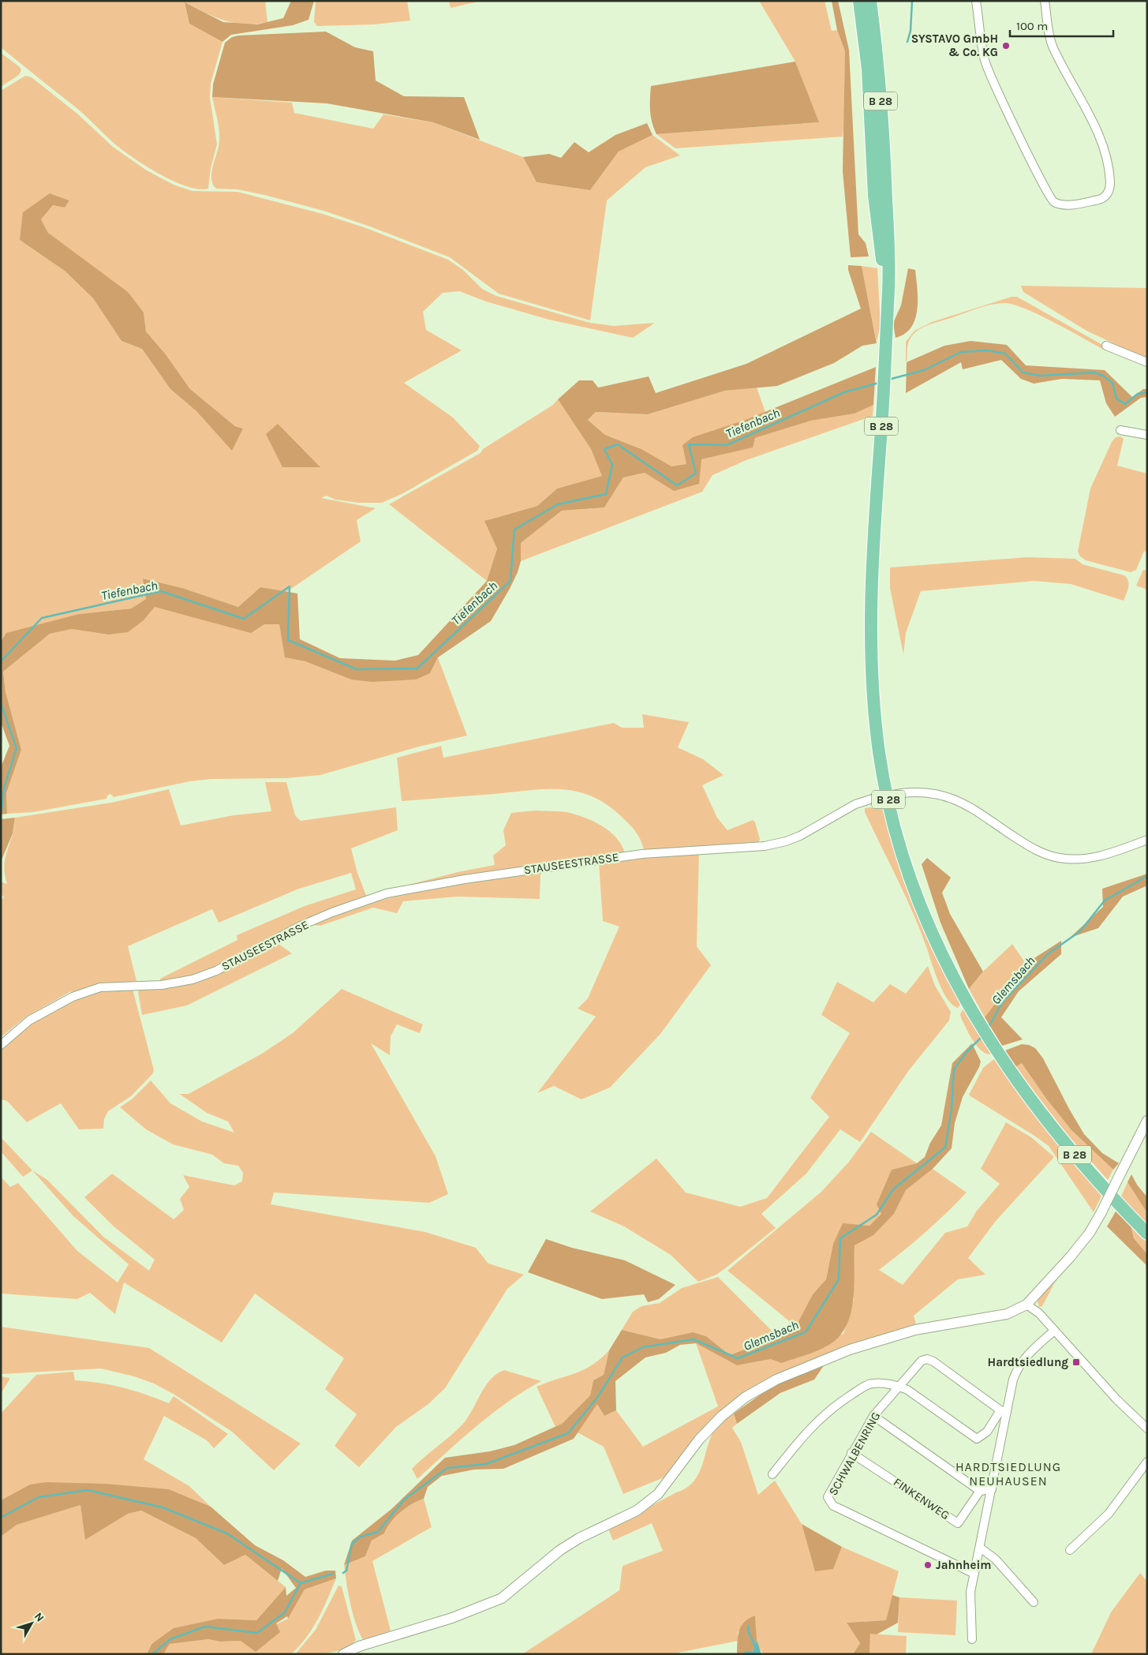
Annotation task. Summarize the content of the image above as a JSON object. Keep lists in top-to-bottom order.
{
  "streets": {
    "main road": ["B 28"],
    "street": ["STAUSEESTRASSE", "SCHWALBENRING", "FINKENWEG"]
  },
  "crossings": [
    ["SCHWALBENRING", "FINKENWEG"]
  ],
  "districts": ["HARDTSIEDLUNG NEUHAUSEN"],
  "water": ["Tiefenbach", "Glemsbach"],
  "places": {
    "other": ["SYSTAVO GmbH & Co. KG", "Jahnheim"],
    "transit": ["Hardtsiedlung"]
  },
  "scale_bar": "100 m",
  "north": "top right"
}
